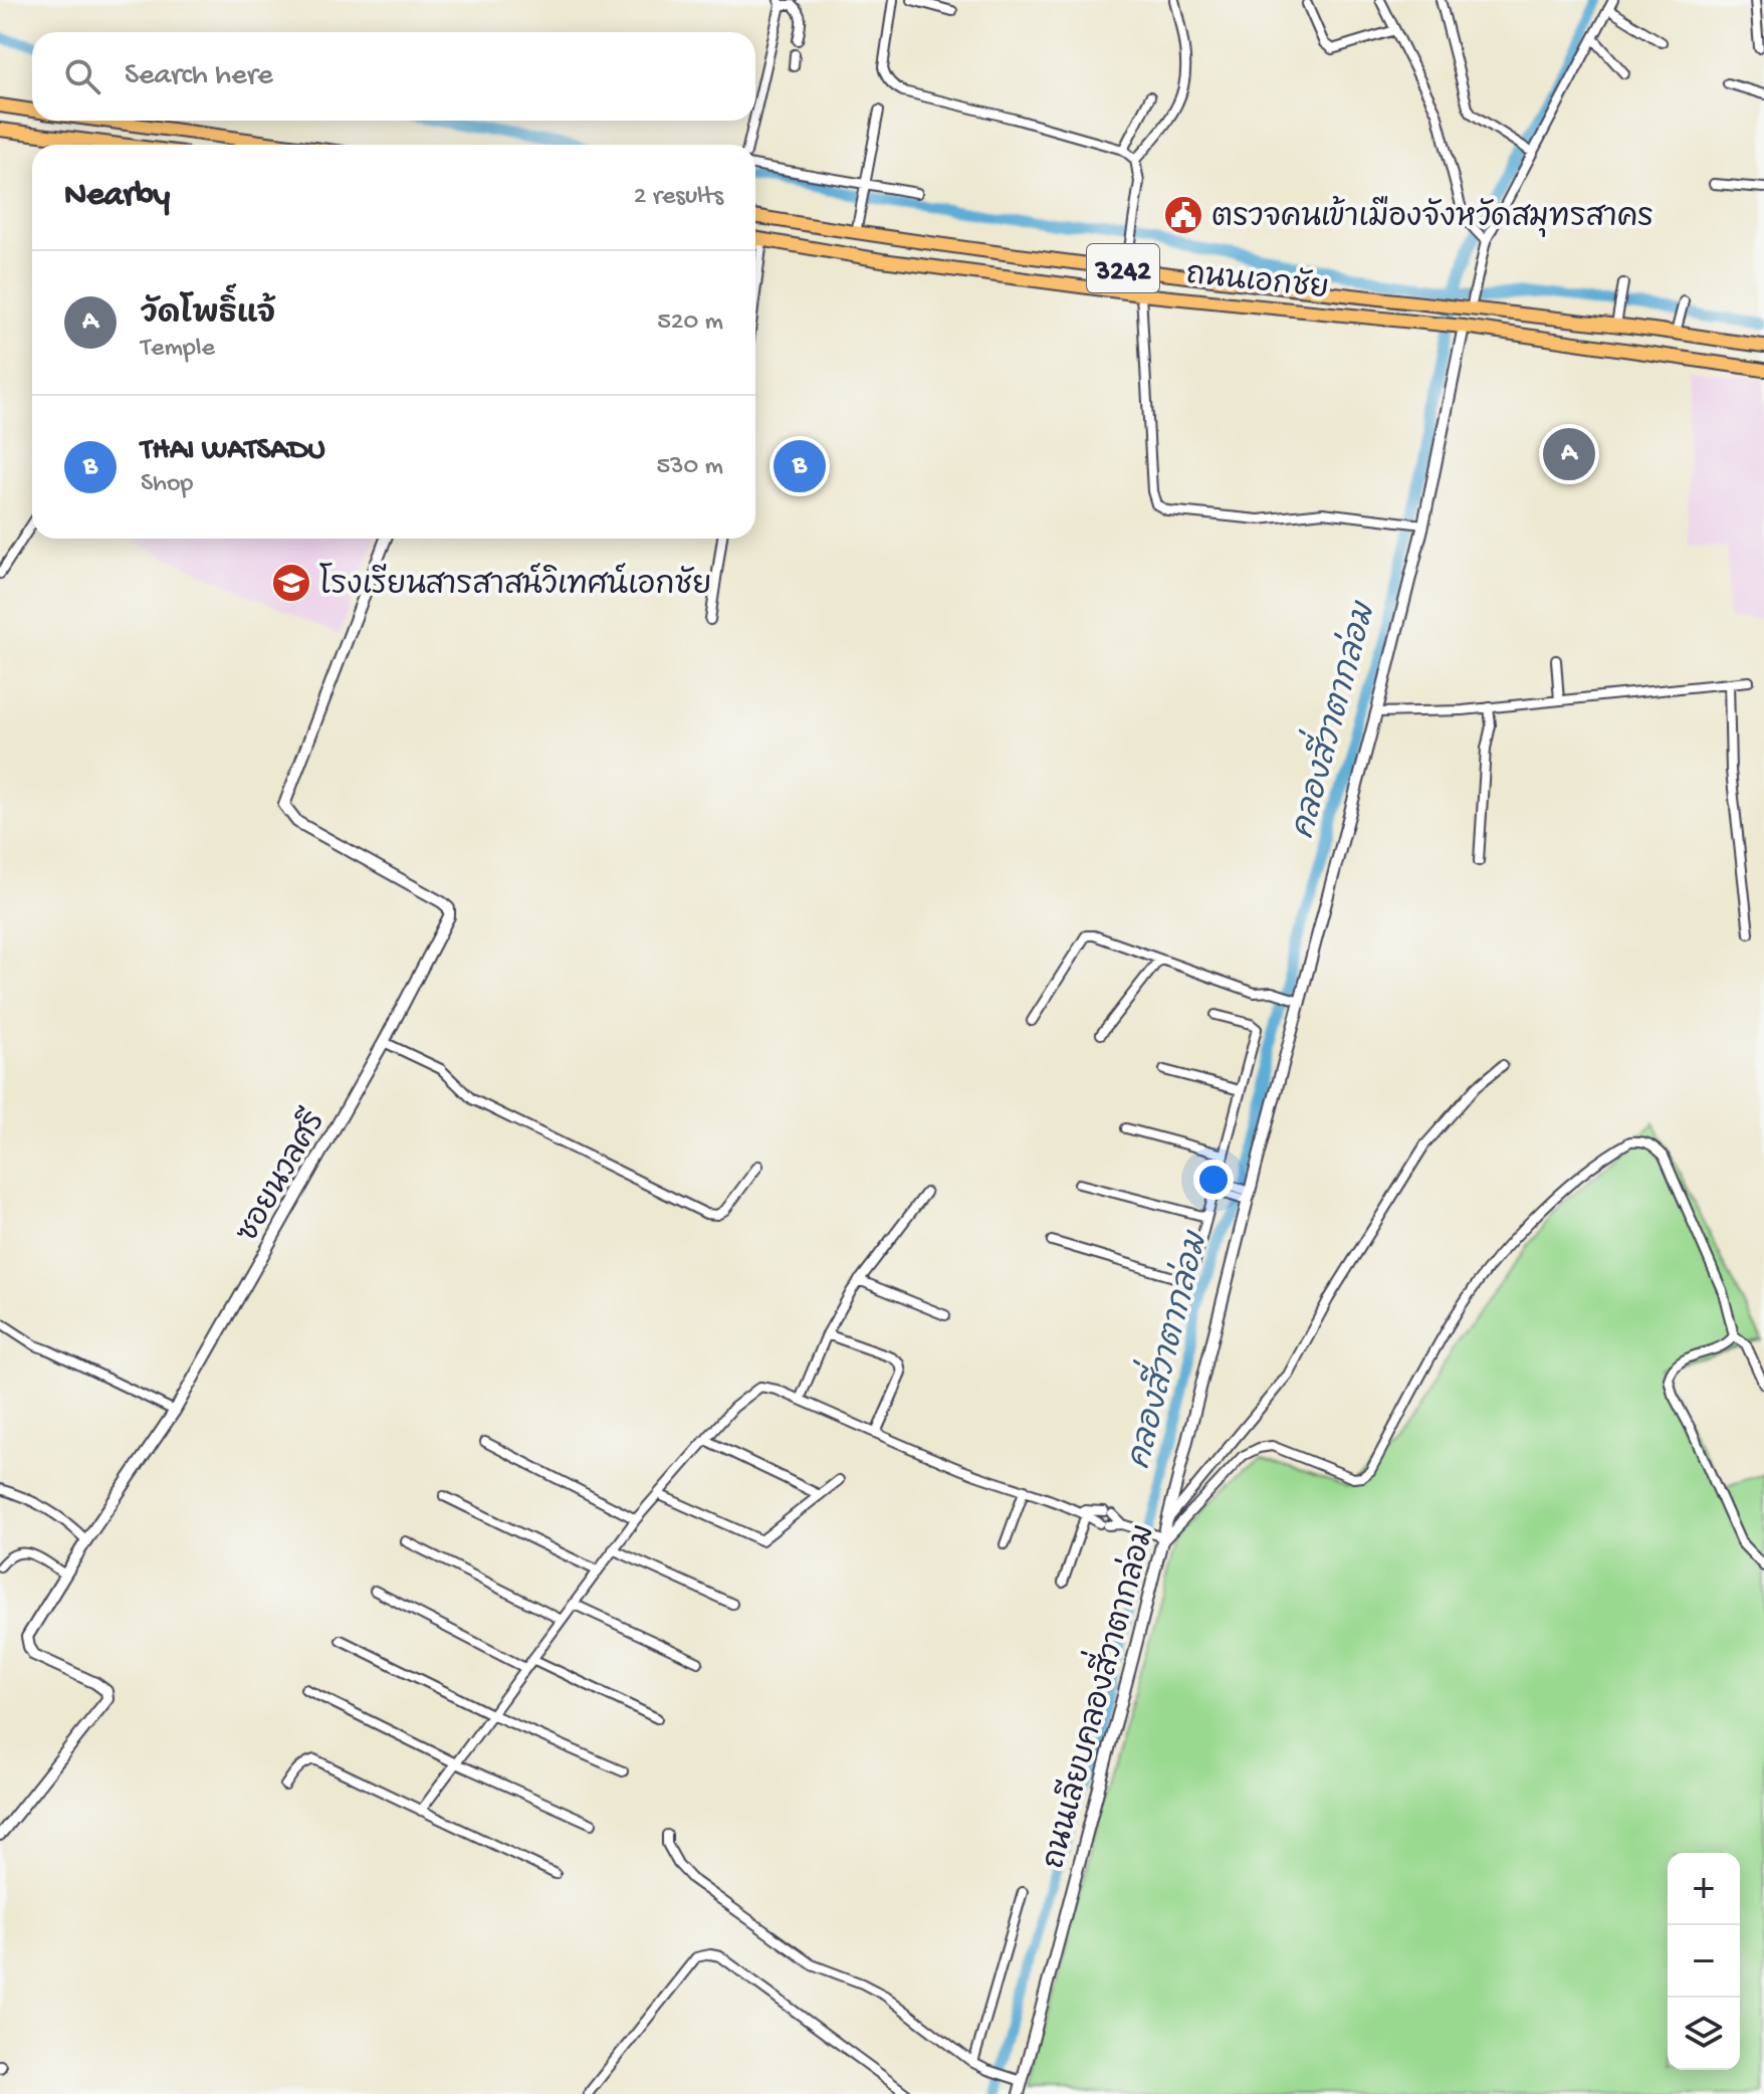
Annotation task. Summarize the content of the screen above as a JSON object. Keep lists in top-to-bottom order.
{
  "streets": {
    "main road": ["3242", "ถนนเอกชัย"],
    "street": ["ซอยนวลศรี", "ถนนเลียบคลองสี่วาตากล่อม"]
  },
  "crossings": [
    ["ถนนเอกชัย", "ถนนเลียบคลองสี่วาตากล่อม"]
  ],
  "water": ["คลองสี่วาตากล่อม"],
  "places": {
    "public building": ["ตรวจคนเข้าเมืองจังหวัดสมุทรสาคร"],
    "school or university": ["โรงเรียนสารสาสน์วิเทศน์เอกชัย"]
  },
  "page": {
    "search": "Search here",
    "heading": ["Nearby", "2 results"],
    "list": [
      {
        "mark": "A",
        "name": "วัดโพธิ์แจ้",
        "note": "Temple",
        "value": "520 m"
      },
      {
        "mark": "B",
        "name": "THAI WATSADU",
        "note": "Shop",
        "value": "530 m"
      }
    ],
    "pins": ["A", "B"],
    "map_buttons": ["+", "−"]
  }
}
